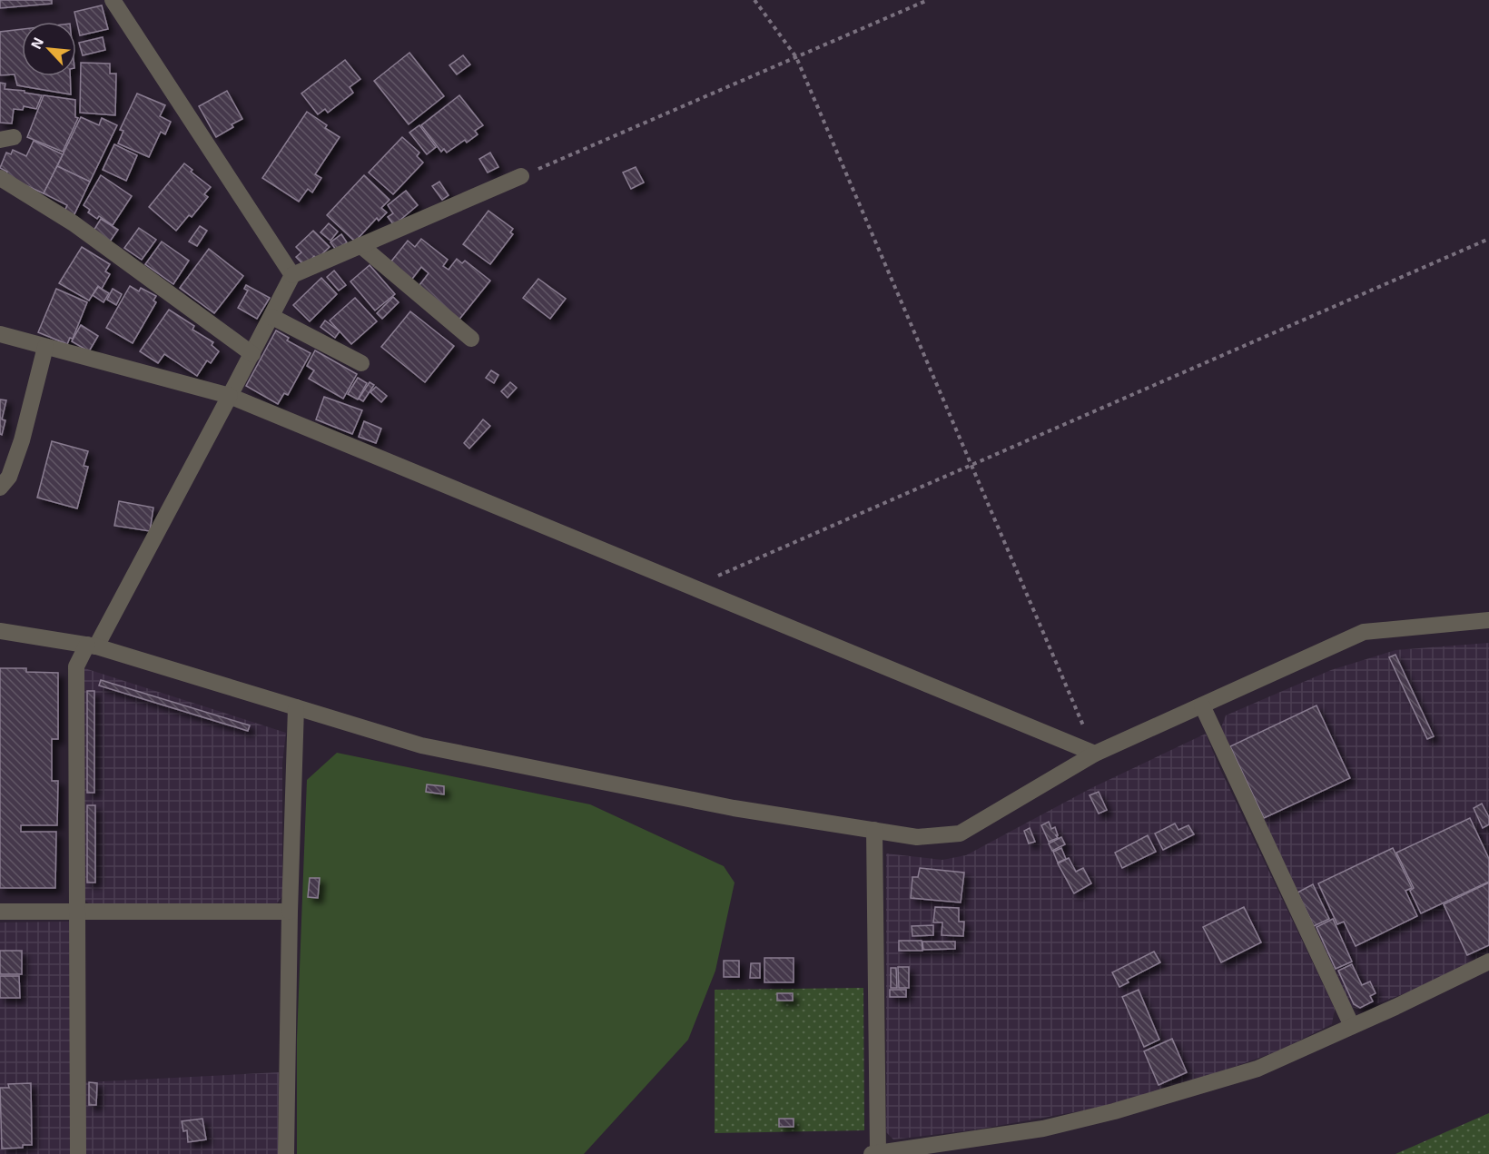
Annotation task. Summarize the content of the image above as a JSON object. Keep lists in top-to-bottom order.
{
  "north": "top left"
}
